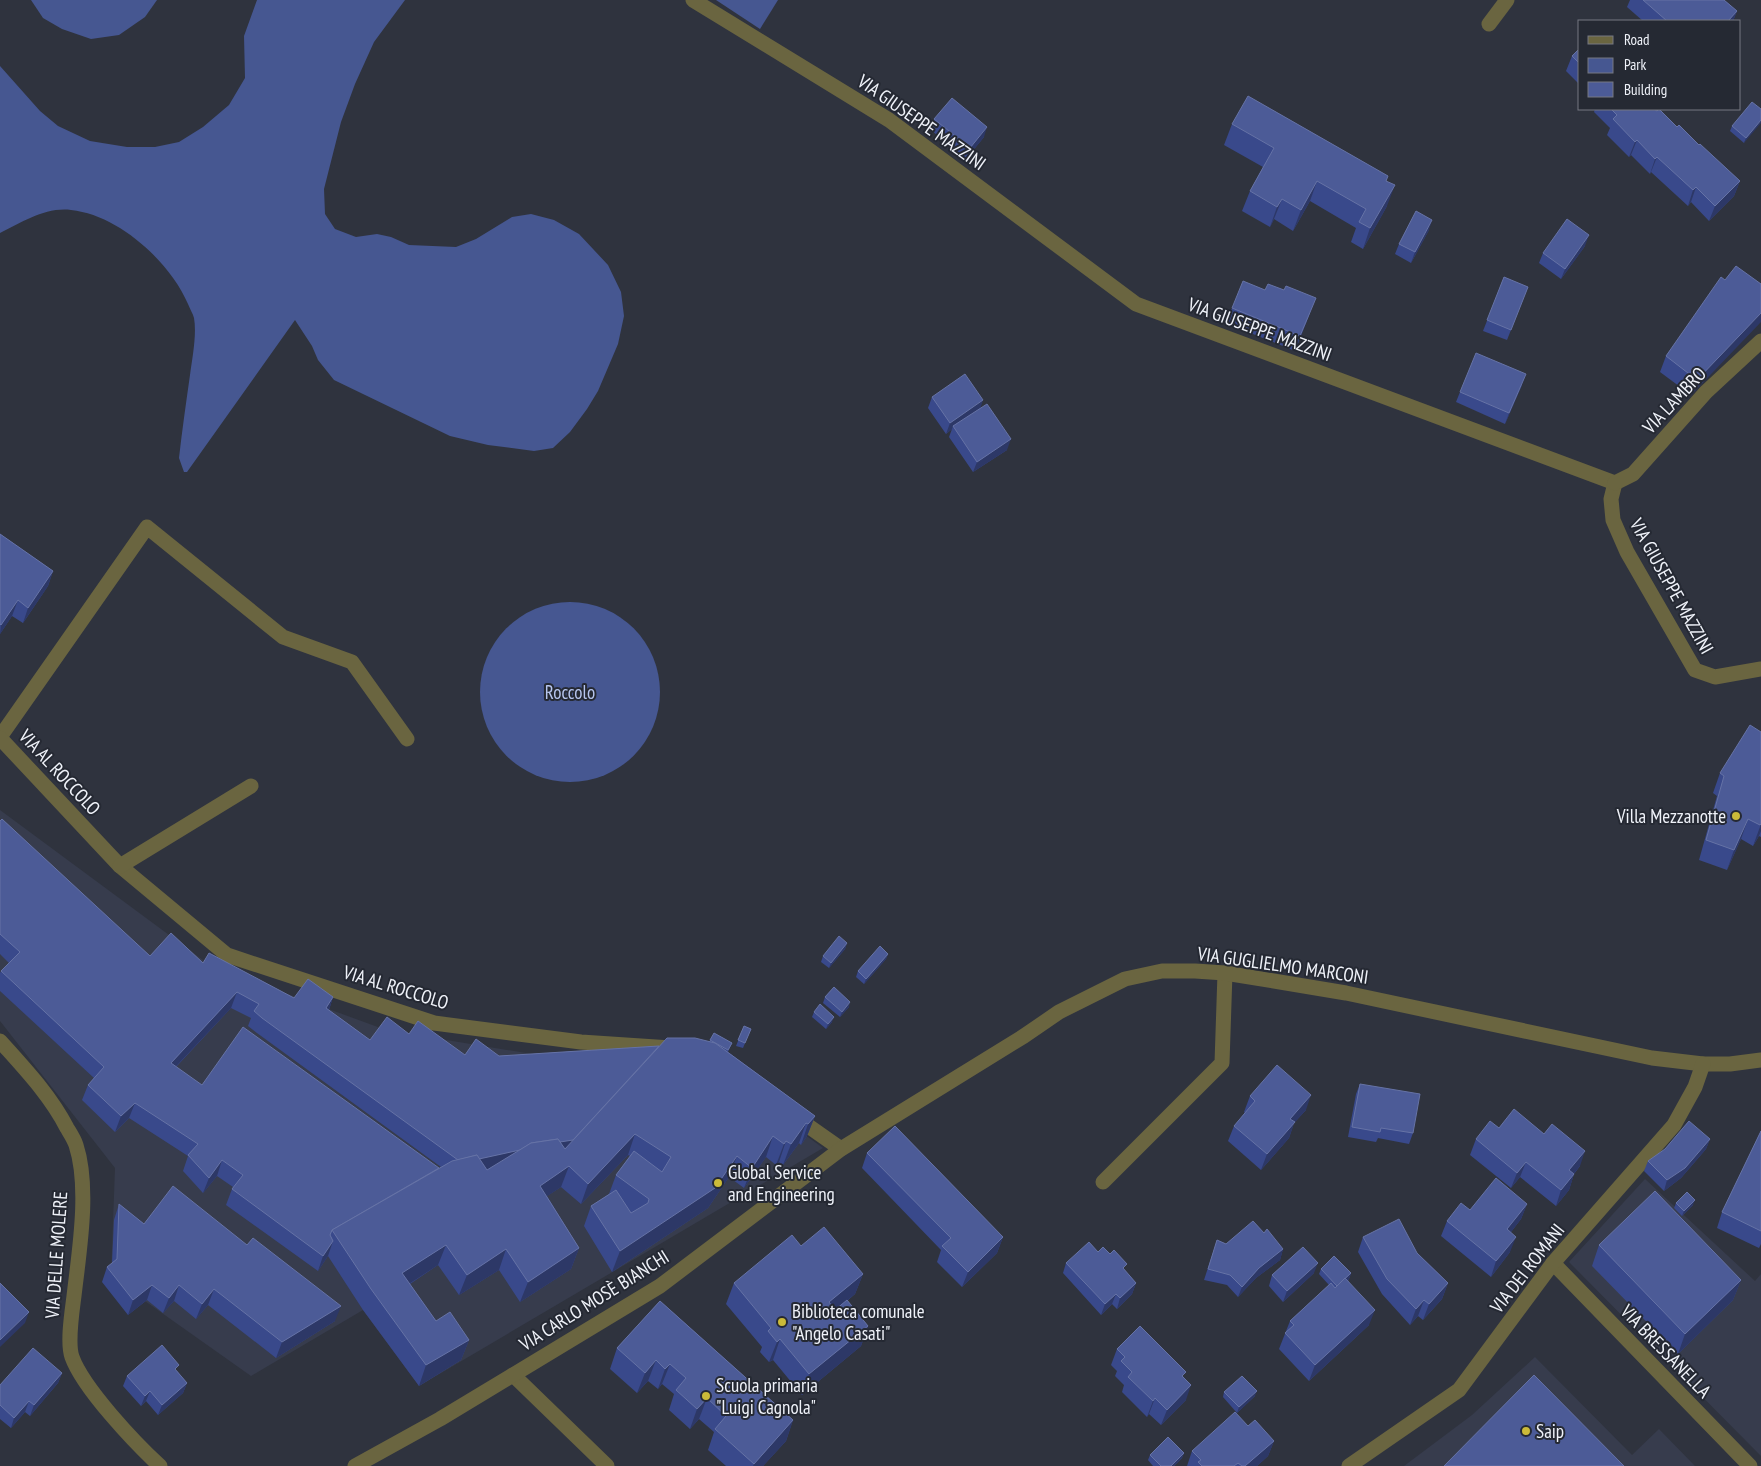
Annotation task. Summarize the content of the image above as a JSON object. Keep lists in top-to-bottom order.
{
  "streets": {
    "street": [
      "VIA GIUSEPPE MAZZINI",
      "VIA LAMBRO",
      "VIA AL ROCCOLO",
      "VIA GUGLIELMO MARCONI",
      "VIA DELLE MOLERE",
      "VIA DEI ROMANI",
      "VIA CARLO MOSÈ BIANCHI",
      "VIA BRESSANELLA"
    ]
  },
  "crossings": [
    ["VIA GIUSEPPE MAZZINI", "VIA LAMBRO"],
    ["VIA GUGLIELMO MARCONI", "VIA DEI ROMANI"],
    ["VIA GUGLIELMO MARCONI", "VIA CARLO MOSÈ BIANCHI"],
    ["VIA DEI ROMANI", "VIA BRESSANELLA"]
  ],
  "parks": ["Roccolo"],
  "places": [
    "Villa Mezzanotte",
    "Global Service and Engineering",
    "Biblioteca comunale \"Angelo Casati\"",
    "Scuola primaria \"Luigi Cagnola\"",
    "Saip"
  ],
  "legend": ["Road", "Park", "Building"]
}
